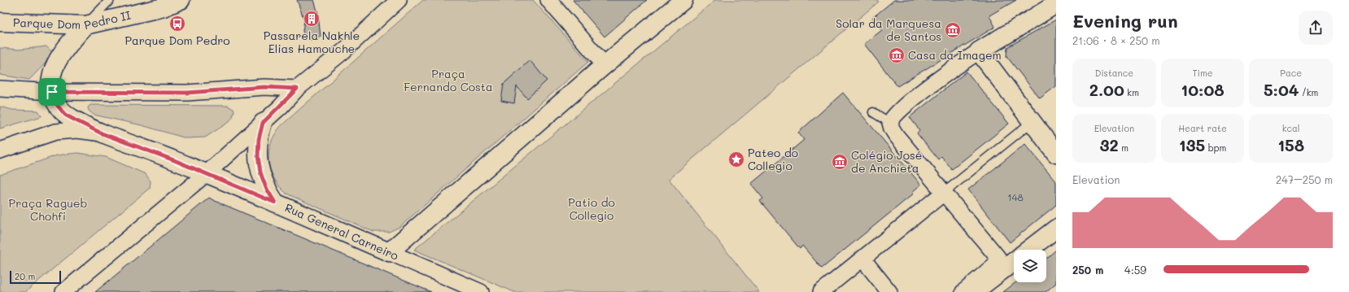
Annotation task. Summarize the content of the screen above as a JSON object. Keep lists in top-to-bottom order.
{
  "streets": {
    "street": ["Parque Dom Pedro II", "Rua General Carneiro"]
  },
  "crossings": [
    ["Parque Dom Pedro II", "Rua General Carneiro"]
  ],
  "parks": ["Praça Fernando Costa", "Patio do Collegio", "Praça Ragueb Chohfi"],
  "places": {
    "building": ["Passarela Nakhle Elias Hamouche"],
    "bus stop": ["Parque Dom Pedro"],
    "museum": ["Solar da Marquesa de Santos", "Casa da Imagem", "Colégio José de Anchieta"],
    "place": ["Pateo do Collegio"]
  },
  "house_numbers": ["148"],
  "scale_bar": "20 m",
  "page": {
    "heading": ["Evening run", "21:06 · 8 × 250 m"],
    "stats": [
      ["Distance", "2.00 km"],
      ["Time", "10:08"],
      ["Pace", "5:04 /km"],
      ["Elevation", "32 m"],
      ["Heart rate", "135 bpm"],
      ["kcal", "158"]
    ],
    "chart": ["Elevation", "247–250 m"],
    "list": [
      {
        "name": "250 m",
        "note": "4:59"
      }
    ],
    "scale": "20 m"
  }
}
